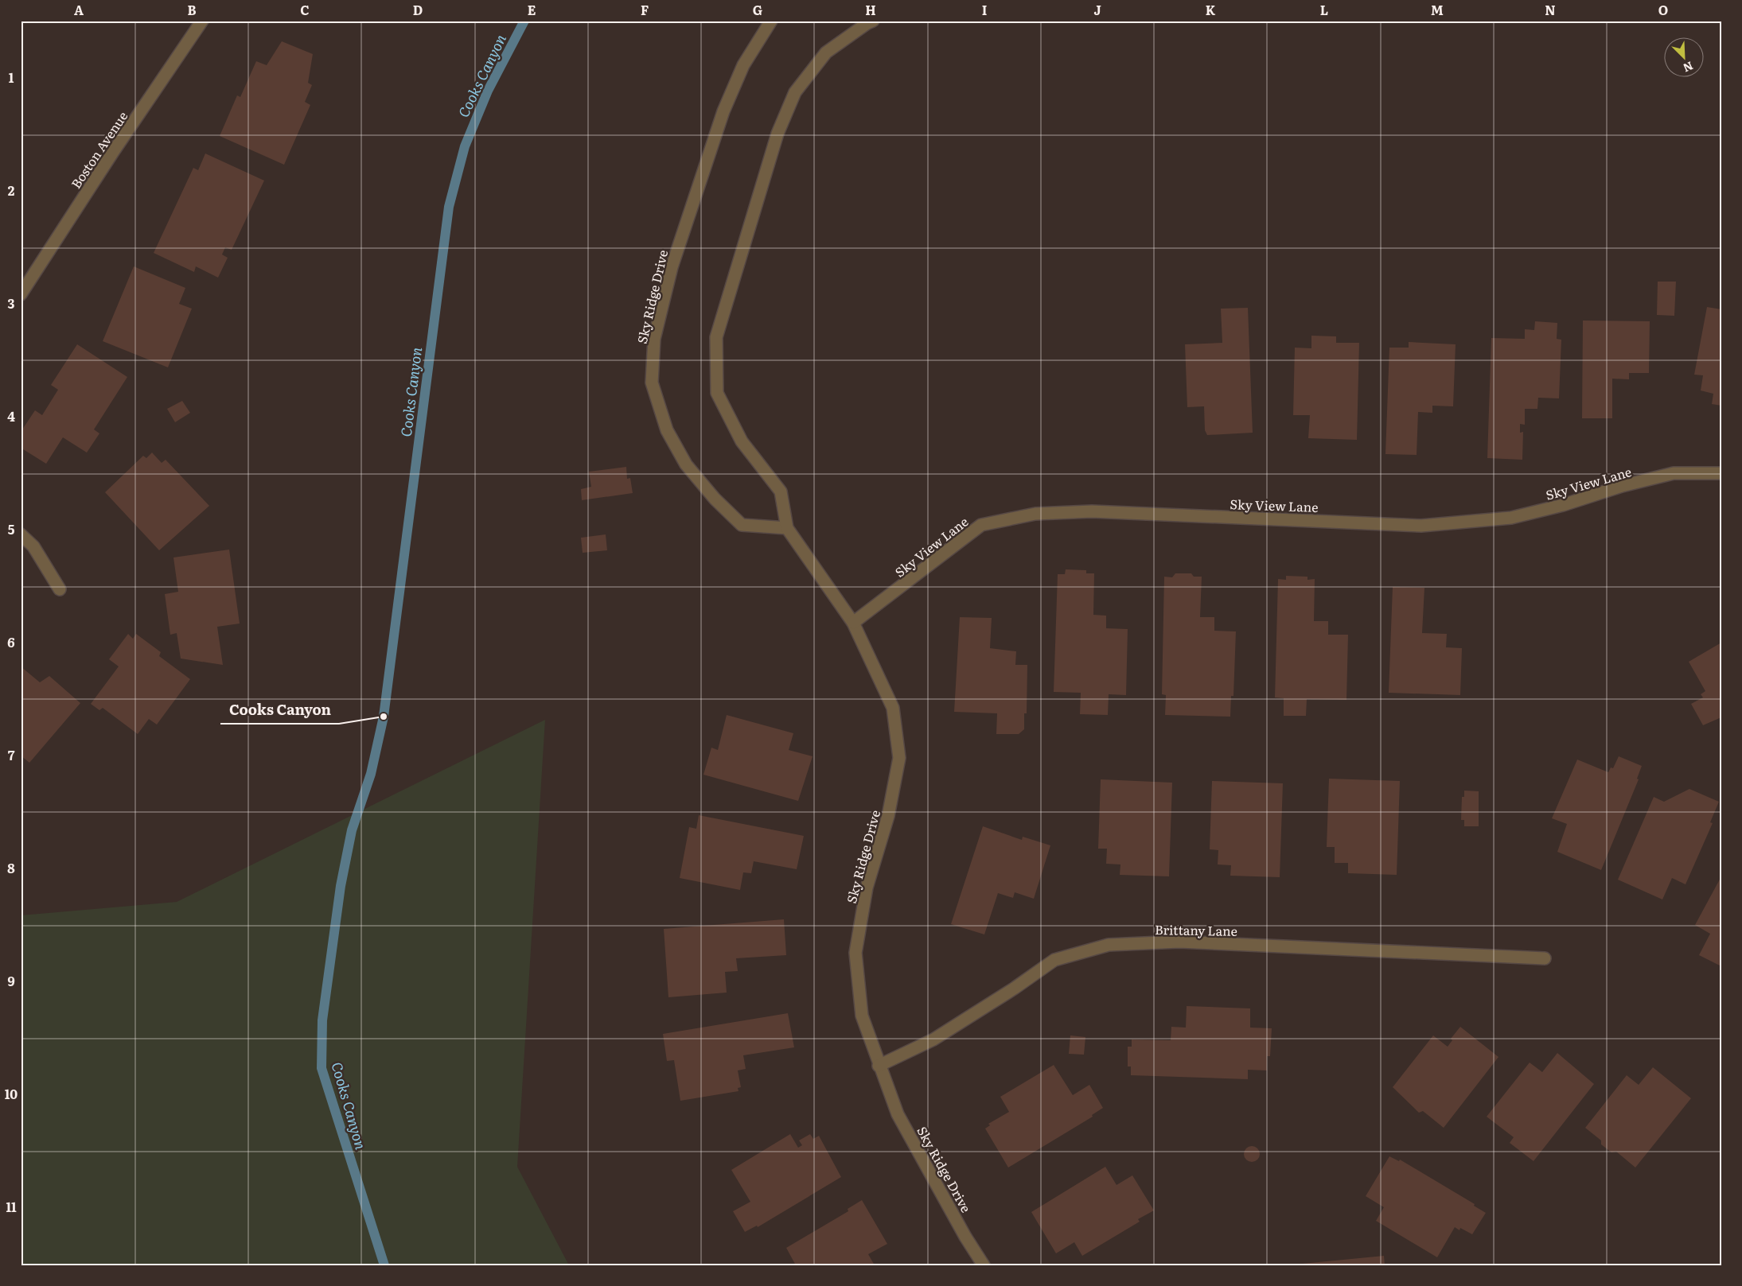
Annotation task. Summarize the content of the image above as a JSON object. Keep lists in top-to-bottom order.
{
  "streets": {
    "street": [
      "Boston Avenue",
      "Sky Ridge Drive",
      "Sky View Lane",
      "Brittany Lane"
    ]
  },
  "crossings": [
    ["Sky Ridge Drive", "Sky View Lane"],
    ["Sky Ridge Drive", "Brittany Lane"]
  ],
  "water": ["Cooks Canyon"],
  "places": ["Cooks Canyon"],
  "north": "bottom right",
  "grid": {
    "columns": [
      "A",
      "B",
      "C",
      "D",
      "E",
      "F",
      "G",
      "H",
      "I",
      "J",
      "K",
      "L",
      "M",
      "N",
      "O"
    ],
    "rows": [
      "1",
      "2",
      "3",
      "4",
      "5",
      "6",
      "7",
      "8",
      "9",
      "10",
      "11"
    ]
  }
}
